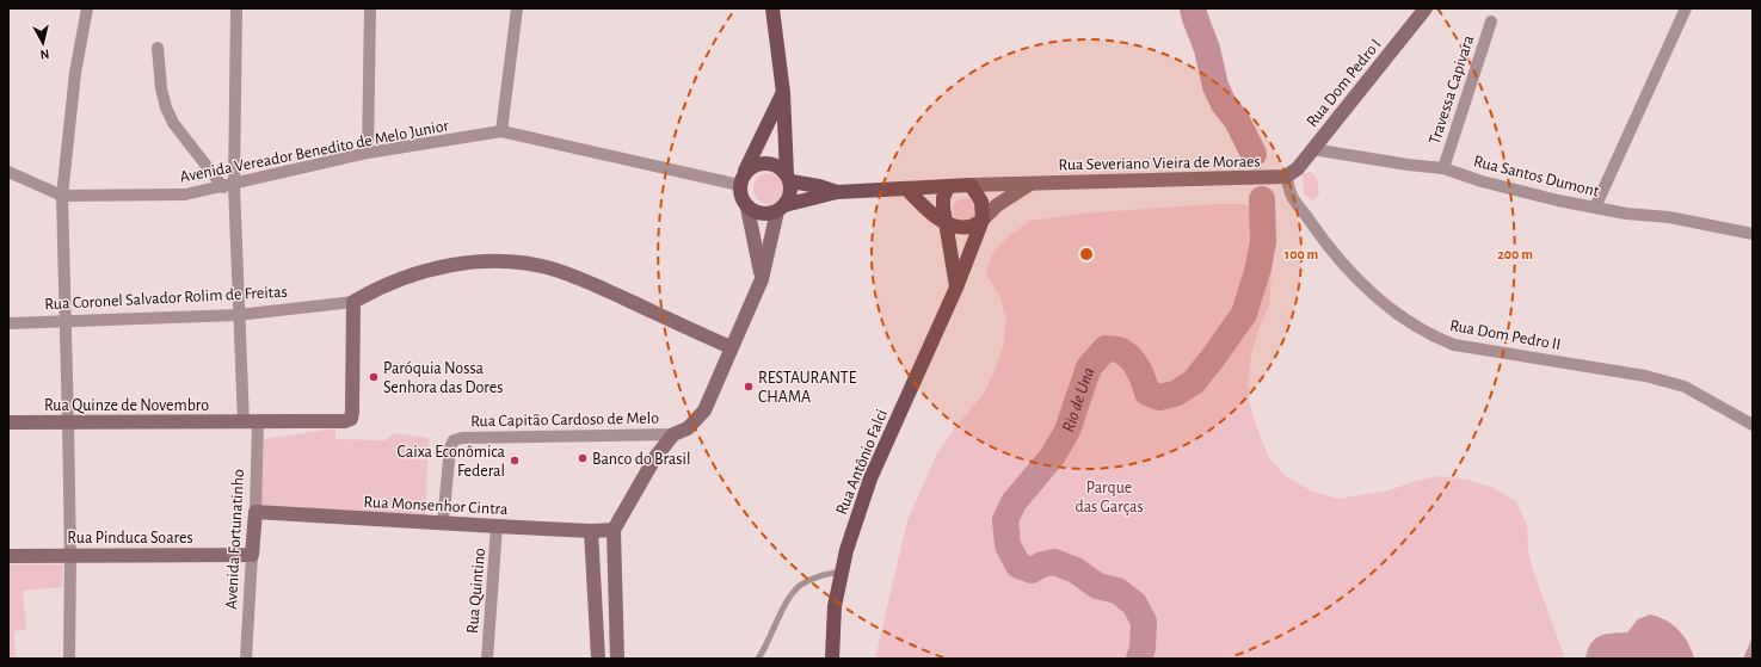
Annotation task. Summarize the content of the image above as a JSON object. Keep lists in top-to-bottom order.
{
  "streets": {
    "main road": [
      "Rua Dom Pedro I",
      "Rua Severiano Vieira de Moraes",
      "Rua Coronel Salvador Rolim de Freitas",
      "Rua Quinze de Novembro",
      "Rua Antônio Falci",
      "Rua Monsenhor Cintra",
      "Rua Pinduca Soares",
      "Avenida Fortunatinho"
    ],
    "street": [
      "Travessa Capivara",
      "Avenida Vereador Benedito de Melo Junior",
      "Rua Santos Dumont",
      "Rua Dom Pedro II",
      "Rua Capitão Cardoso de Melo",
      "Rua Quintino"
    ]
  },
  "crossings": [
    ["Rua Dom Pedro I", "Rua Severiano Vieira de Moraes"],
    ["Rua Dom Pedro I", "Rua Santos Dumont"],
    ["Rua Dom Pedro I", "Rua Dom Pedro II"],
    ["Travessa Capivara", "Rua Santos Dumont"],
    ["Avenida Vereador Benedito de Melo Junior", "Rua Severiano Vieira de Moraes"],
    ["Rua Severiano Vieira de Moraes", "Rua Dom Pedro II"],
    ["Rua Severiano Vieira de Moraes", "Rua Antônio Falci"],
    ["Rua Capitão Cardoso de Melo", "Rua Monsenhor Cintra"],
    ["Rua Monsenhor Cintra", "Avenida Fortunatinho"],
    ["Rua Monsenhor Cintra", "Rua Quintino"],
    ["Rua Pinduca Soares", "Avenida Fortunatinho"]
  ],
  "water": ["Rio de Una"],
  "parks": ["Parque das Garças"],
  "places": [
    "Paróquia Nossa Senhora das Dores",
    "RESTAURANTE CHAMA",
    "Banco do Brasil",
    "Caixa Econômica Federal"
  ],
  "north": "bottom",
  "rings": ["100 m", "200 m"]
}
